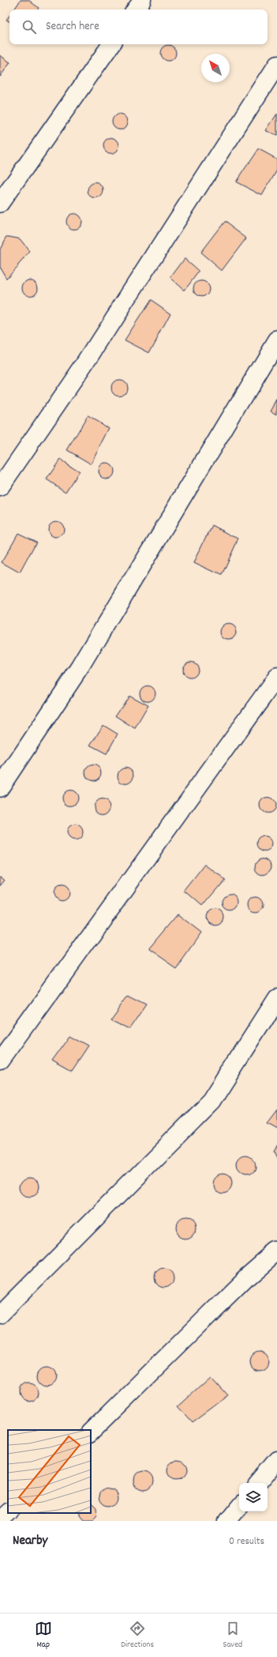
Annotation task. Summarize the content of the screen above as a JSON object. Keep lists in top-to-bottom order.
{
  "north": "top left",
  "page": {
    "search": "Search here",
    "heading": ["Nearby", "0 results"],
    "nav": ["Map", "Directions", "Saved"]
  }
}
